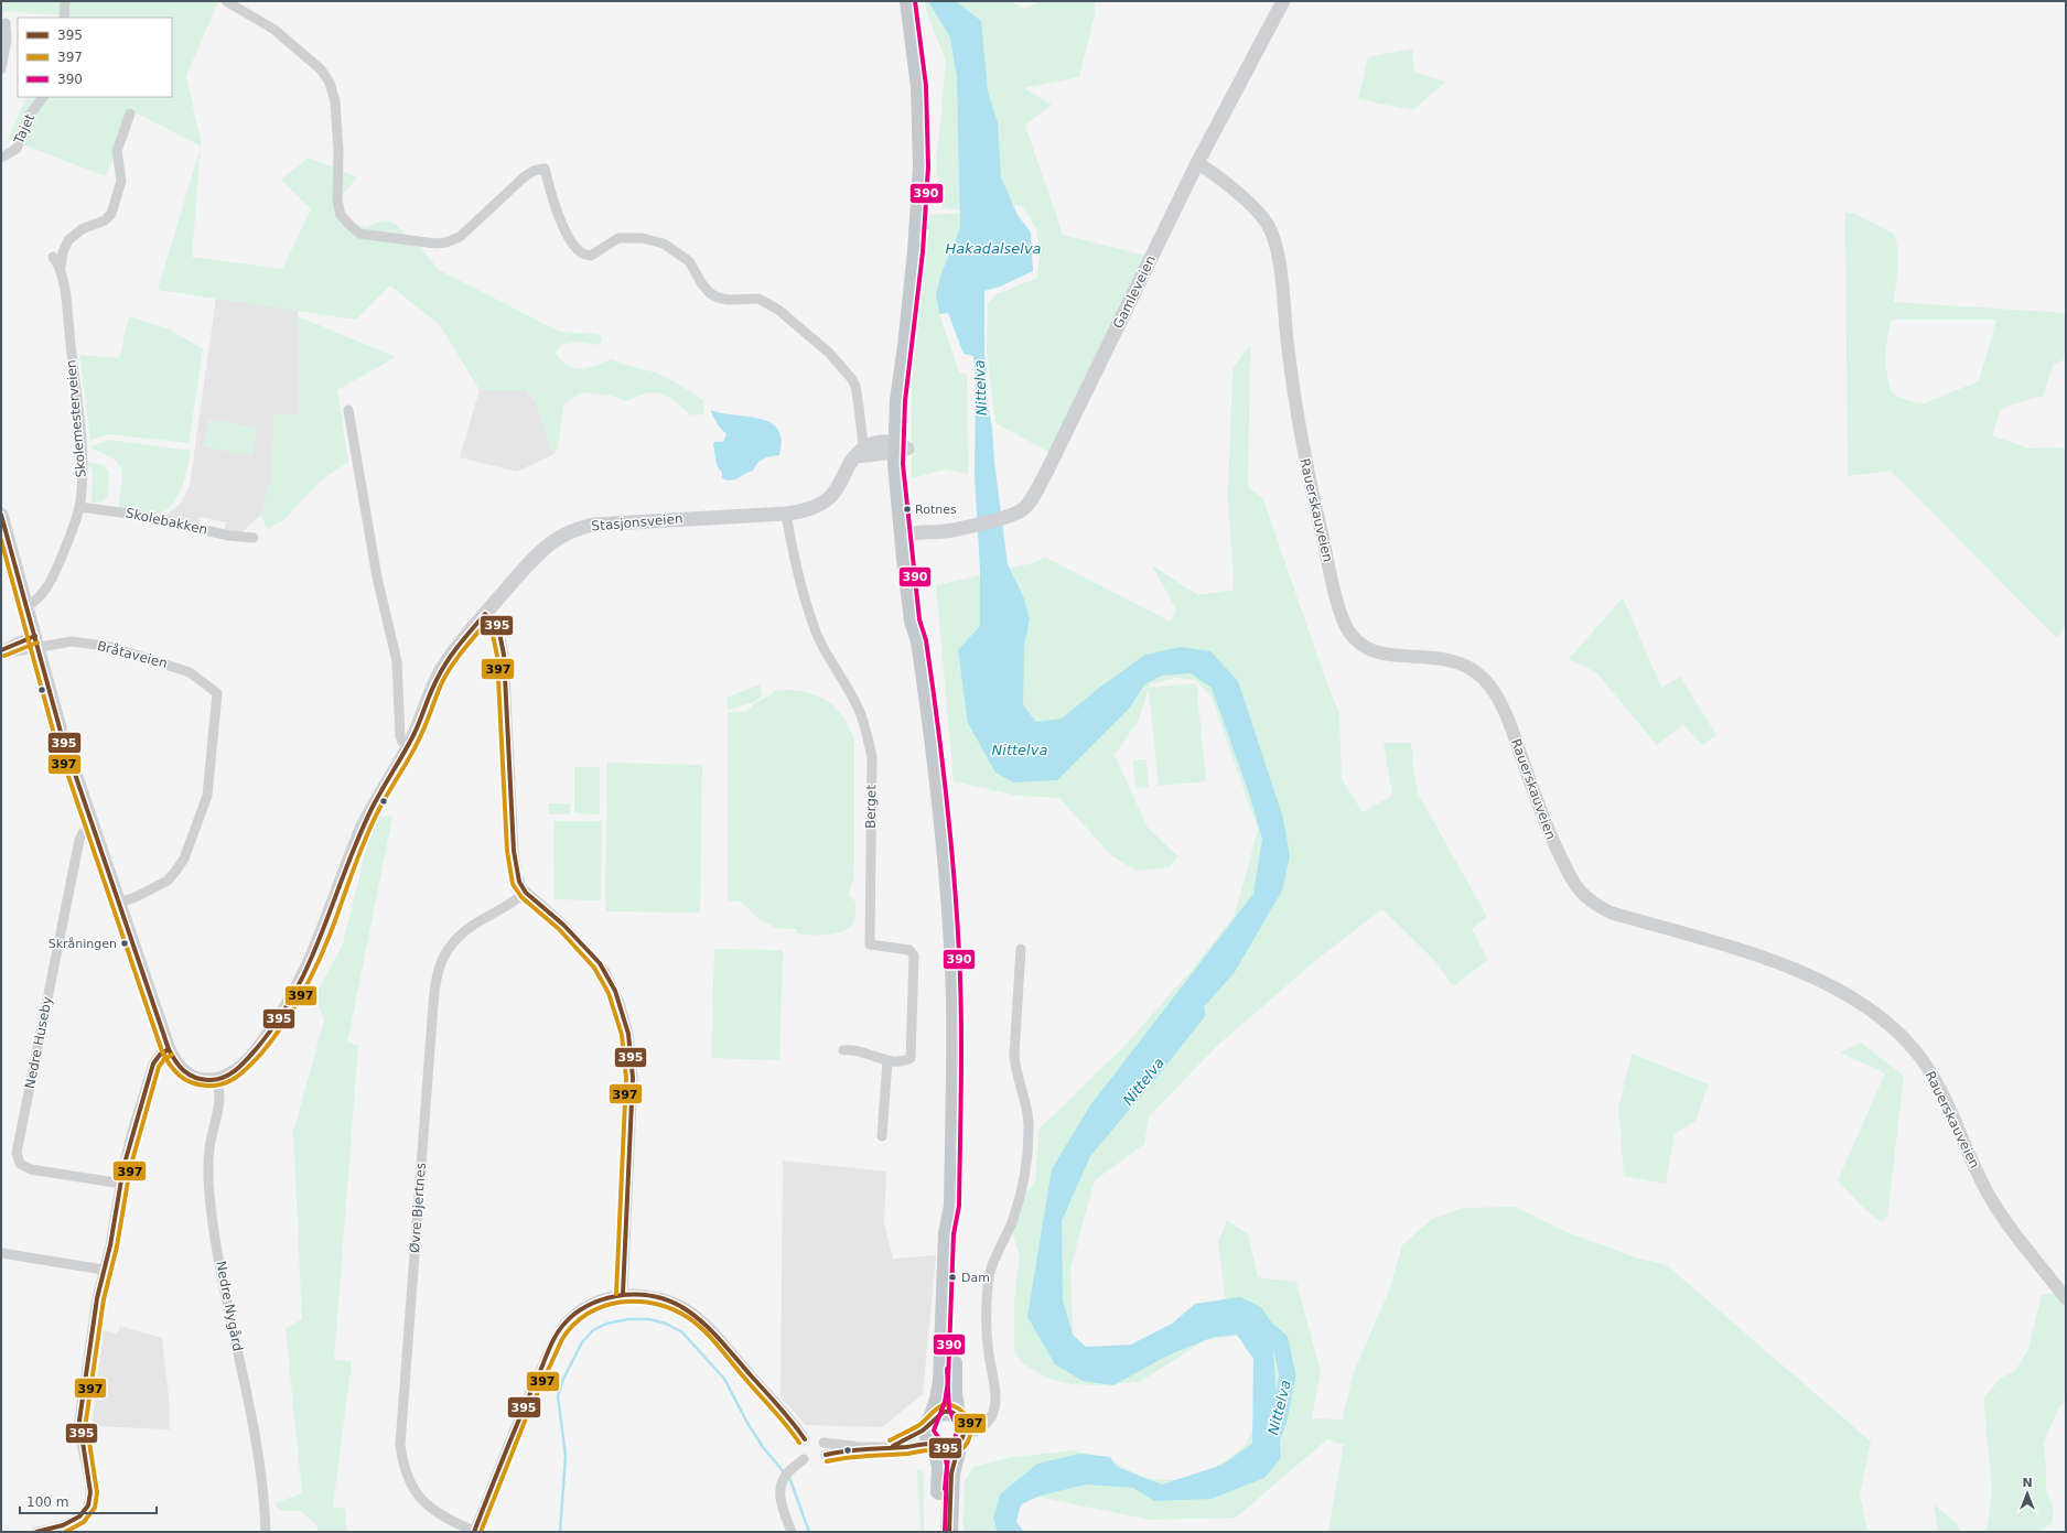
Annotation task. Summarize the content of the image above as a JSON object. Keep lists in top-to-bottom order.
{
  "streets": {
    "main road": ["Gamleveien", "Stasjonsveien"],
    "street": [
      "Tajet",
      "Skolemesterveien",
      "Rauerskauveien",
      "Skolebakken",
      "Bråtaveien",
      "Berget",
      "Nedre Huseby",
      "Øvre Bjertnes",
      "Nedre Nygård"
    ]
  },
  "crossings": [
    ["Gamleveien", "Rauerskauveien"],
    ["Skolemesterveien", "Skolebakken"],
    ["Stasjonsveien", "Berget"],
    ["Stasjonsveien", "Nedre Nygård"]
  ],
  "water": ["Hakadalselva", "Nittelva"],
  "places": ["Rotnes", "Skråningen", "Dam"],
  "lines": ["transit line 390", "transit line 395", "transit line 397"],
  "legend": ["395", "397", "390"],
  "scale_bar": "100 m",
  "north": "top"
}
